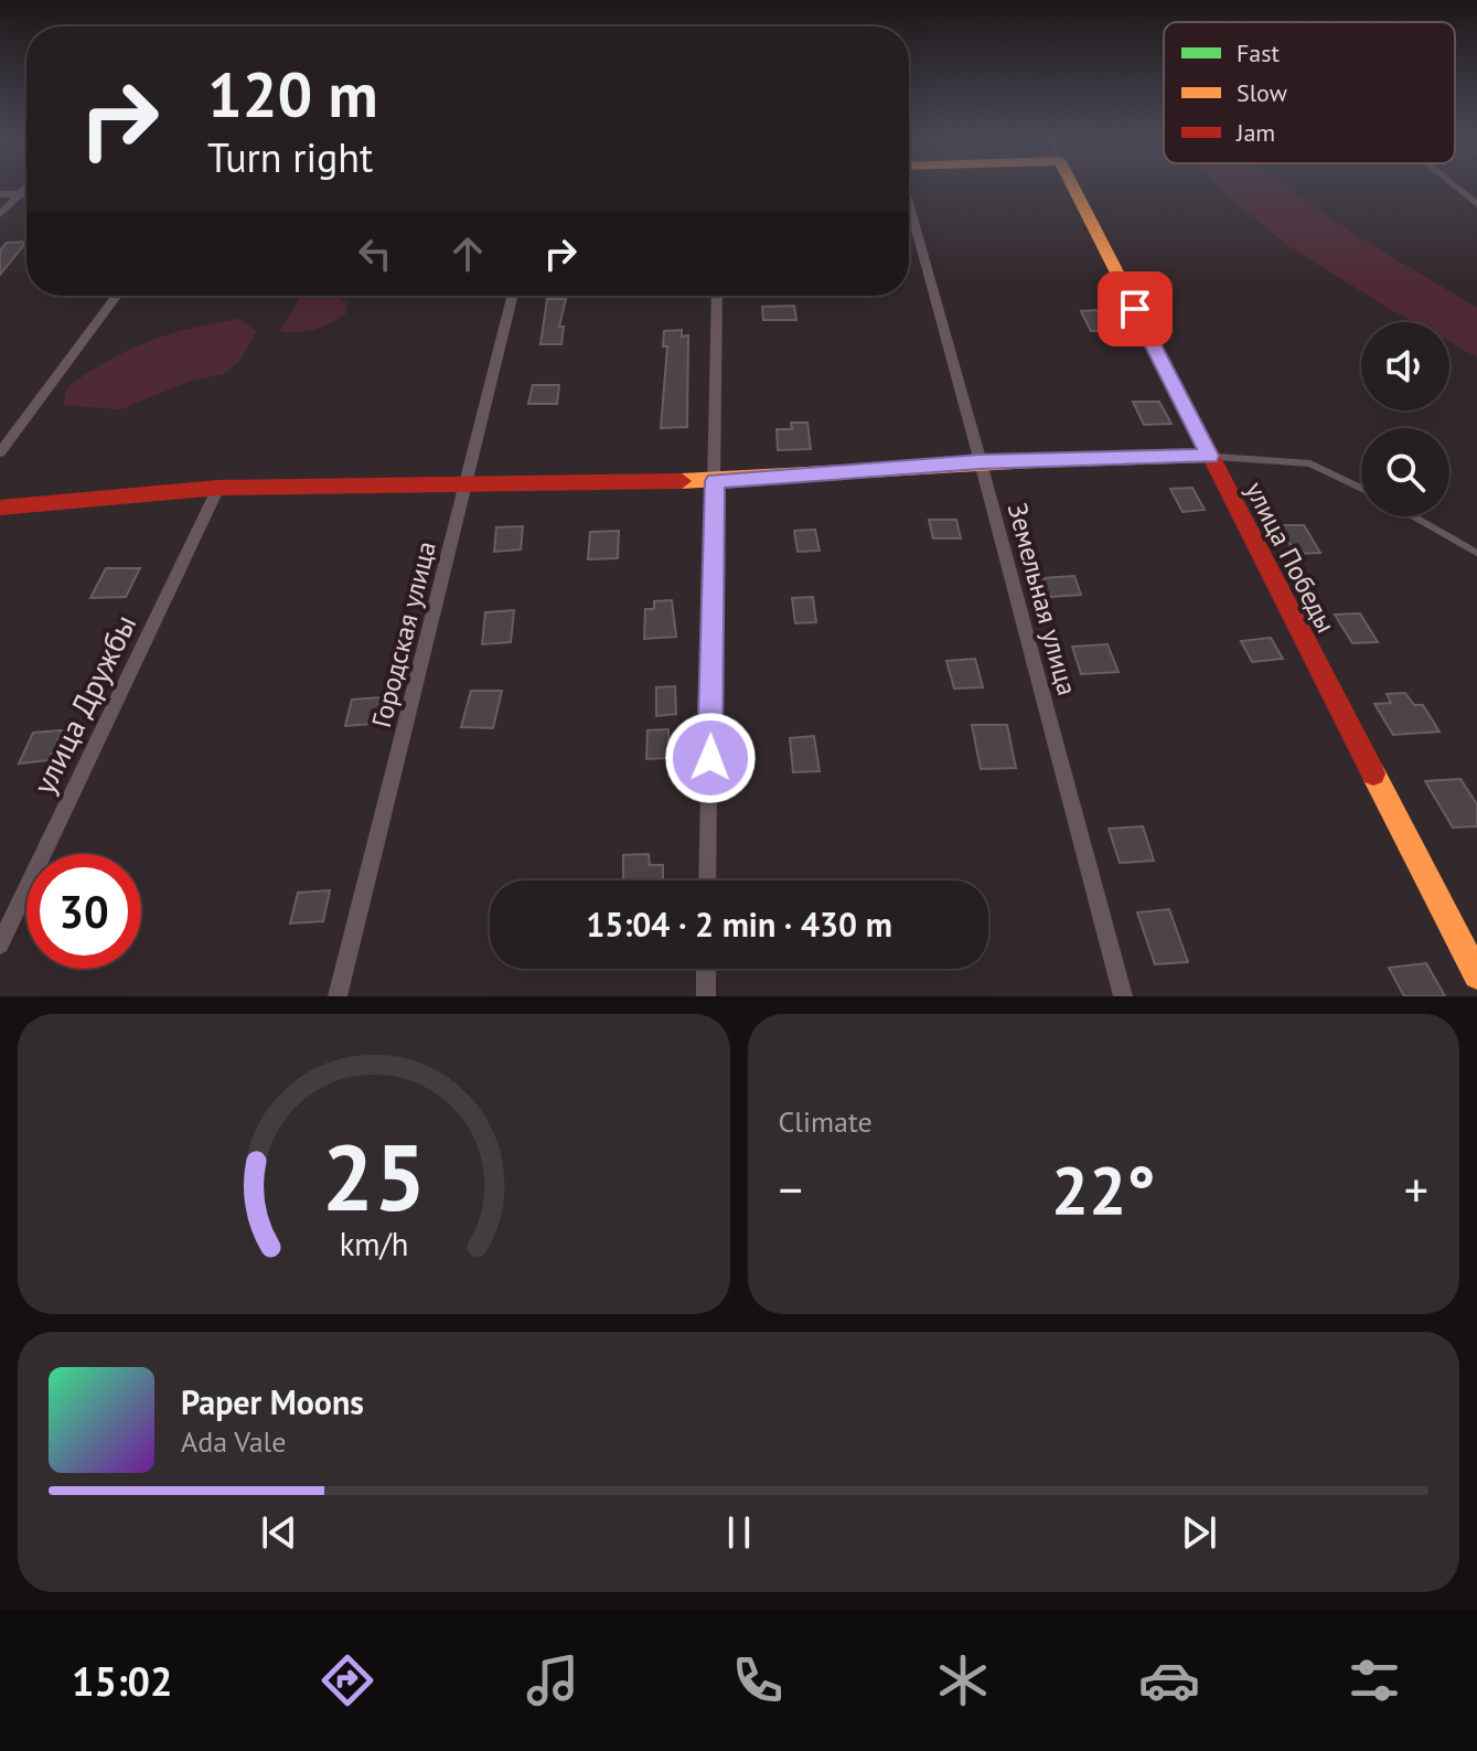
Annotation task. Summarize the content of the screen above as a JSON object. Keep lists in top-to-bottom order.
{
  "streets": {
    "street": [
      "улица Победы",
      "Земельная улица",
      "Городская улица",
      "улица Дружбы"
    ]
  },
  "legend": ["Fast", "Slow", "Jam"],
  "page": {
    "turn": ["120 m", "Turn right"],
    "limit": "30",
    "trip": "15:04 · 2 min · 430 m",
    "tile": "Climate",
    "heat": ["−", "22°", "+"],
    "song": ["Paper Moons", "Ada Vale"],
    "tabs": "15:02",
    "gauge": ["25", "km/h"]
  }
}
